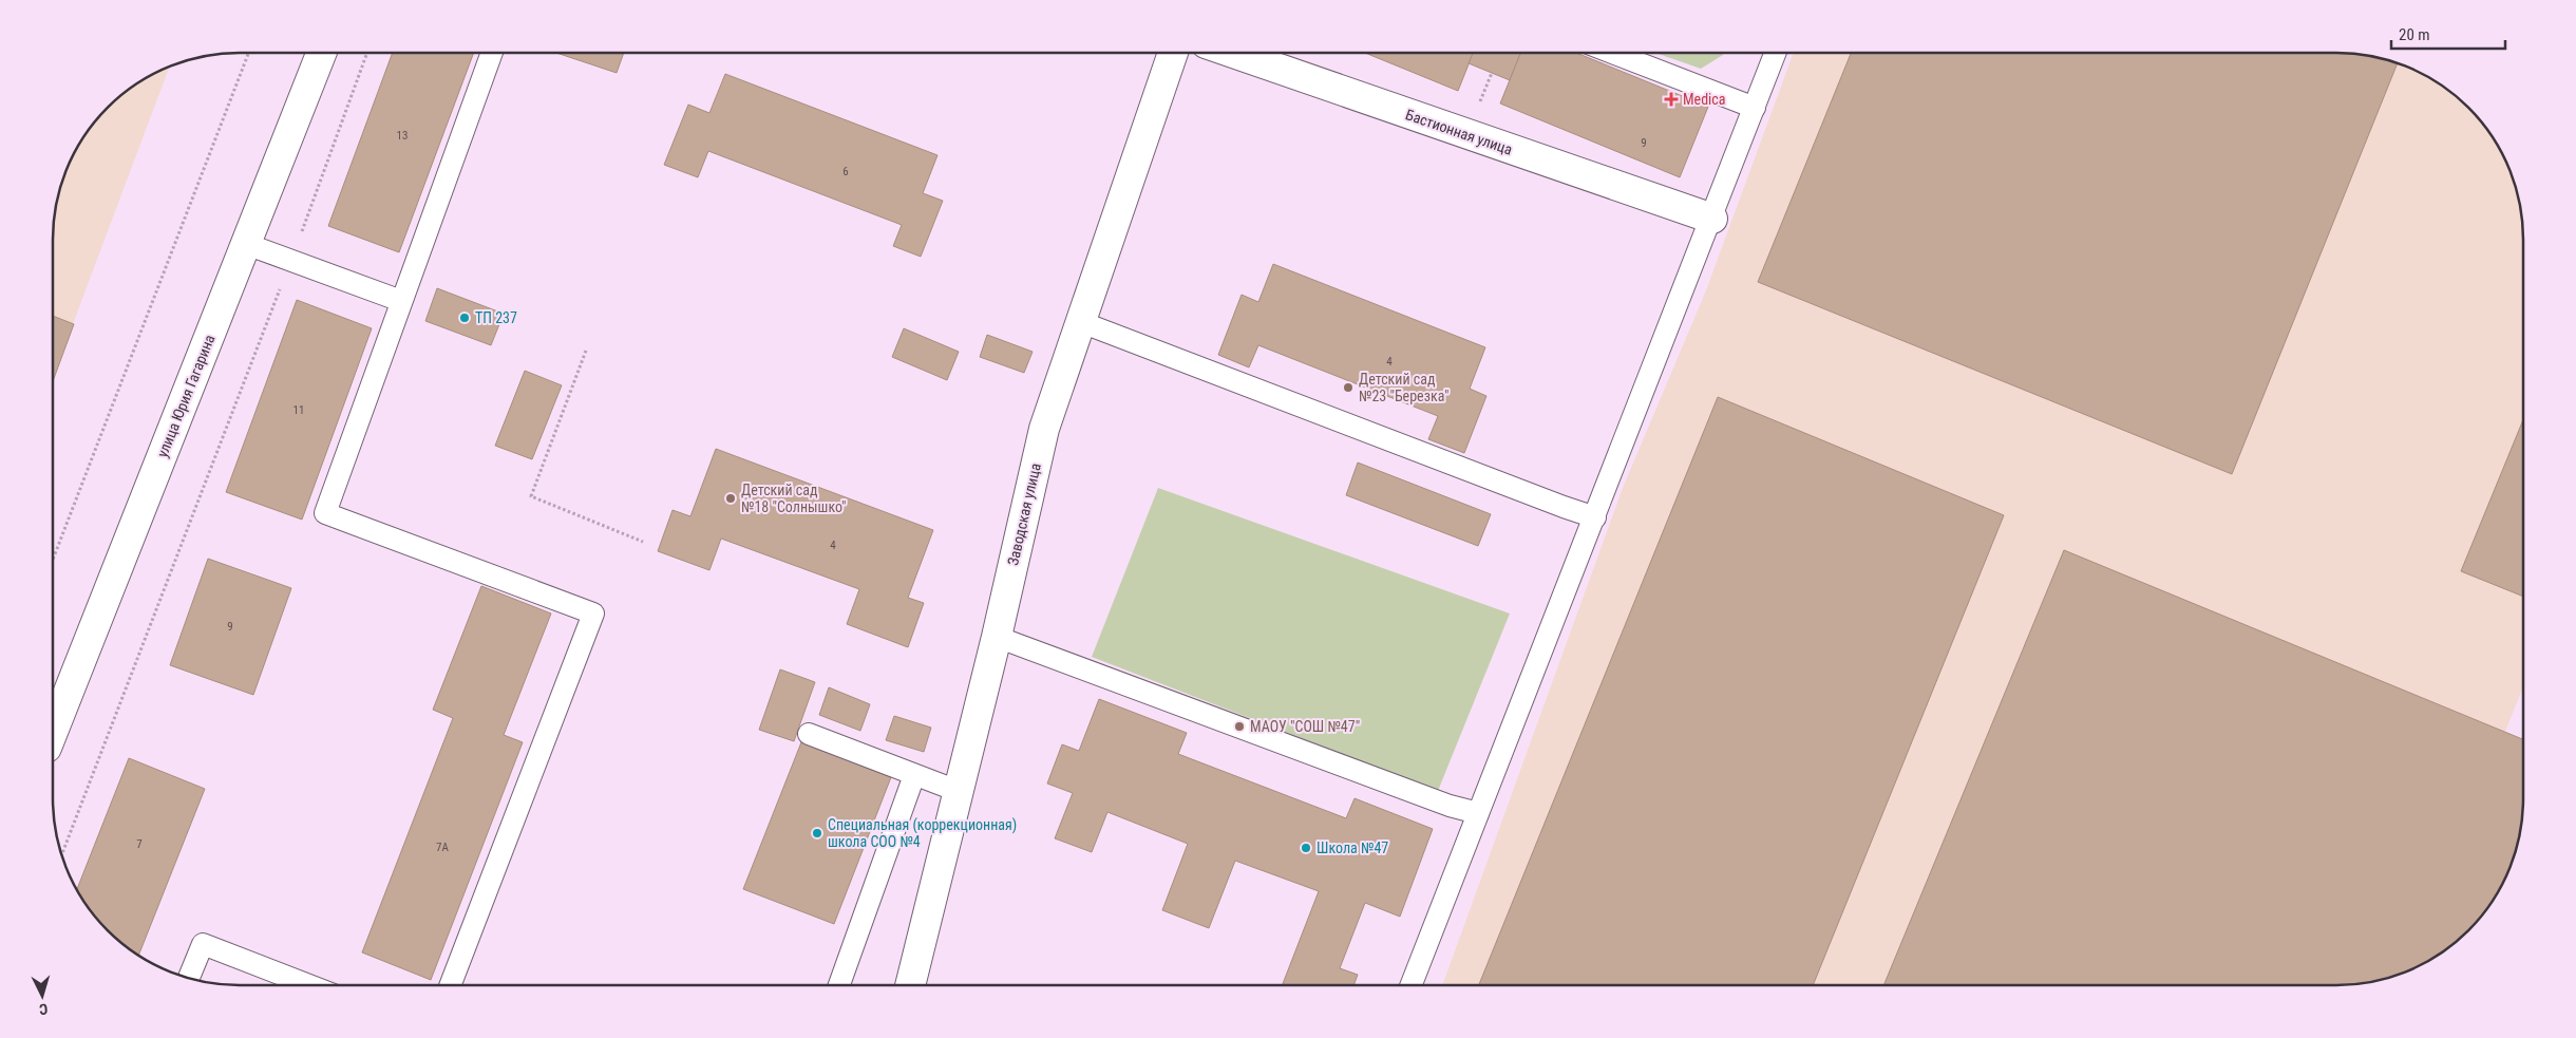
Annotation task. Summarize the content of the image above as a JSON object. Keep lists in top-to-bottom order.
{
  "streets": {
    "street": ["Бастионная улица", "улица Юрия Гагарина", "Заводская улица"]
  },
  "places": {
    "health": ["Medica"],
    "other": [
      "ТП 237",
      "Детский сад №23 \"Березка\"",
      "Детский сад №18 \"Солнышко\"",
      "МАОУ \"СОШ №47\"",
      "Специальная (коррекционная) школа СОО №4",
      "Школа №47"
    ]
  },
  "house_numbers": [
    "13",
    "9",
    "6",
    "4",
    "11",
    "4",
    "9",
    "7",
    "7А"
  ],
  "scale_bar": "20 m",
  "north": "bottom"
}
